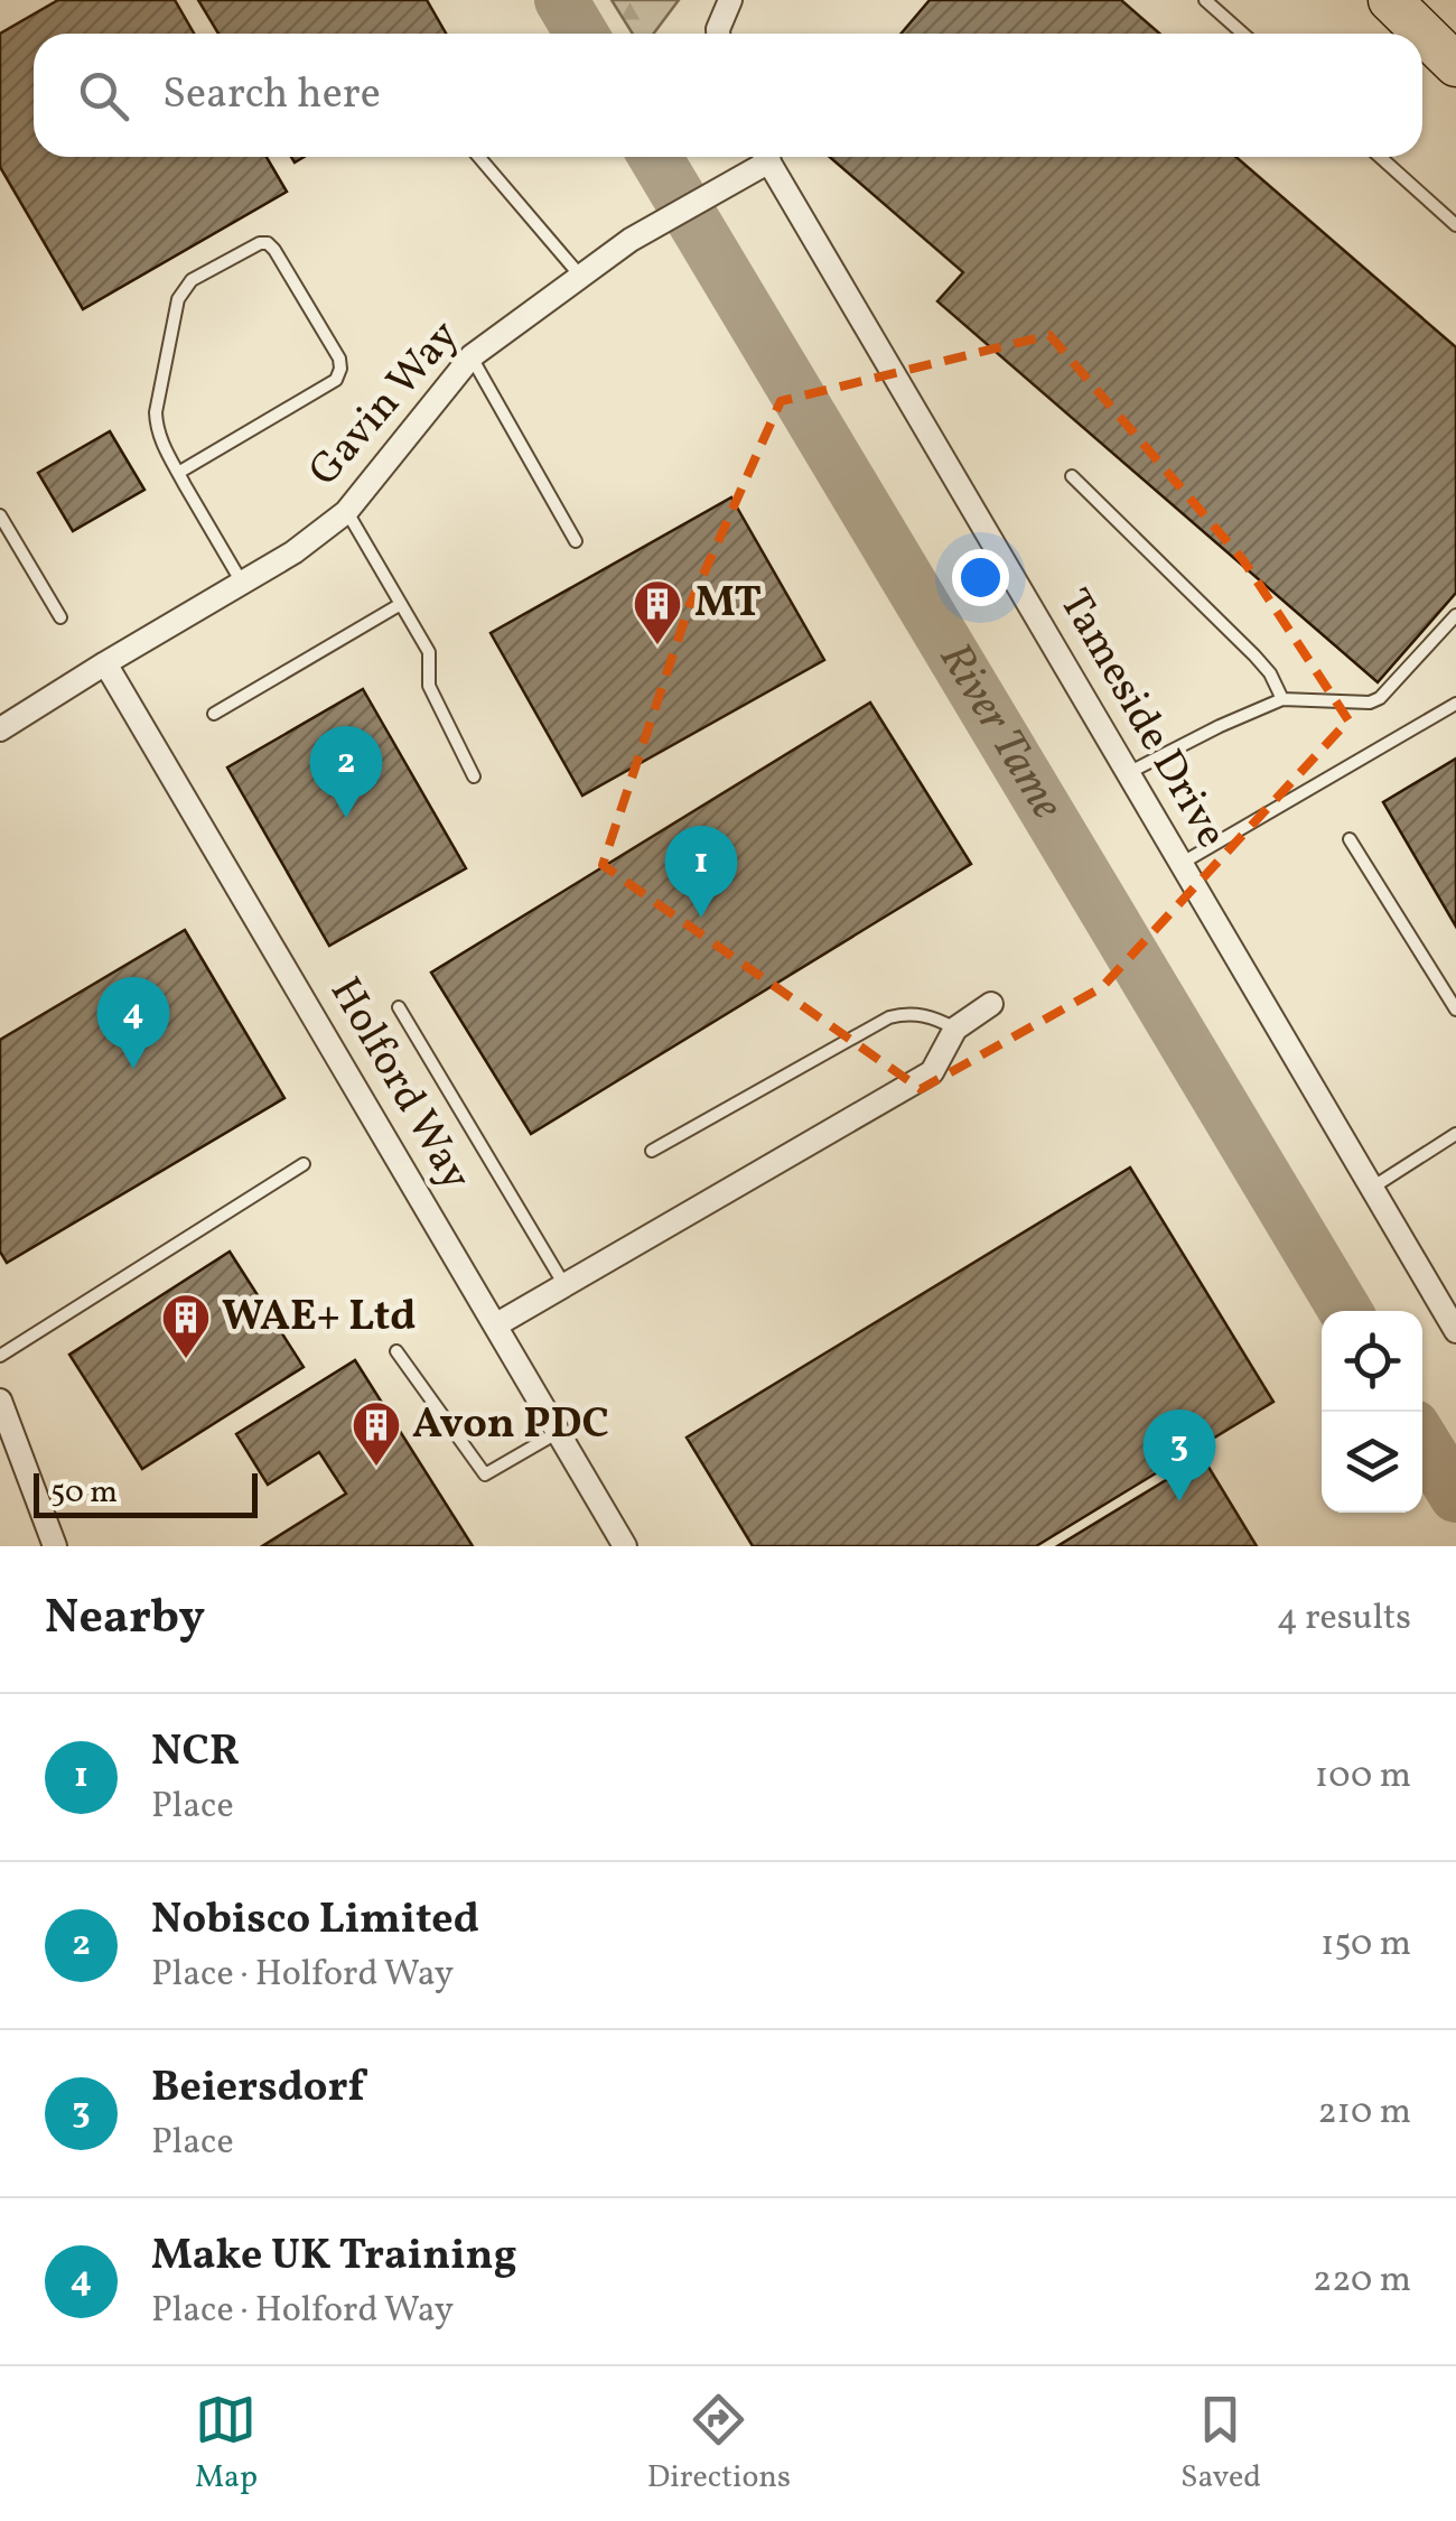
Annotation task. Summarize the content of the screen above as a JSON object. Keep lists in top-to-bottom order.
{
  "streets": {
    "street": ["Gavin Way", "Tameside Drive", "Holford Way"]
  },
  "crossings": [
    ["Gavin Way", "Holford Way"]
  ],
  "water": ["River Tame"],
  "places": {
    "building": ["MT", "WAE+ Ltd", "Avon PDC"]
  },
  "scale_bar": "50 m",
  "page": {
    "search": "Search here",
    "pins": [
      "2",
      "1",
      "4",
      "3"
    ],
    "scale": "50 m",
    "heading": ["Nearby", "4 results"],
    "list": [
      {
        "mark": "1",
        "name": "NCR",
        "note": "Place",
        "value": "100 m"
      },
      {
        "mark": "2",
        "name": "Nobisco Limited",
        "note": "Place · Holford Way",
        "value": "150 m"
      },
      {
        "mark": "3",
        "name": "Beiersdorf",
        "note": "Place",
        "value": "210 m"
      },
      {
        "mark": "4",
        "name": "Make UK Training",
        "note": "Place · Holford Way",
        "value": "220 m"
      }
    ],
    "nav": ["Map", "Directions", "Saved"]
  }
}
